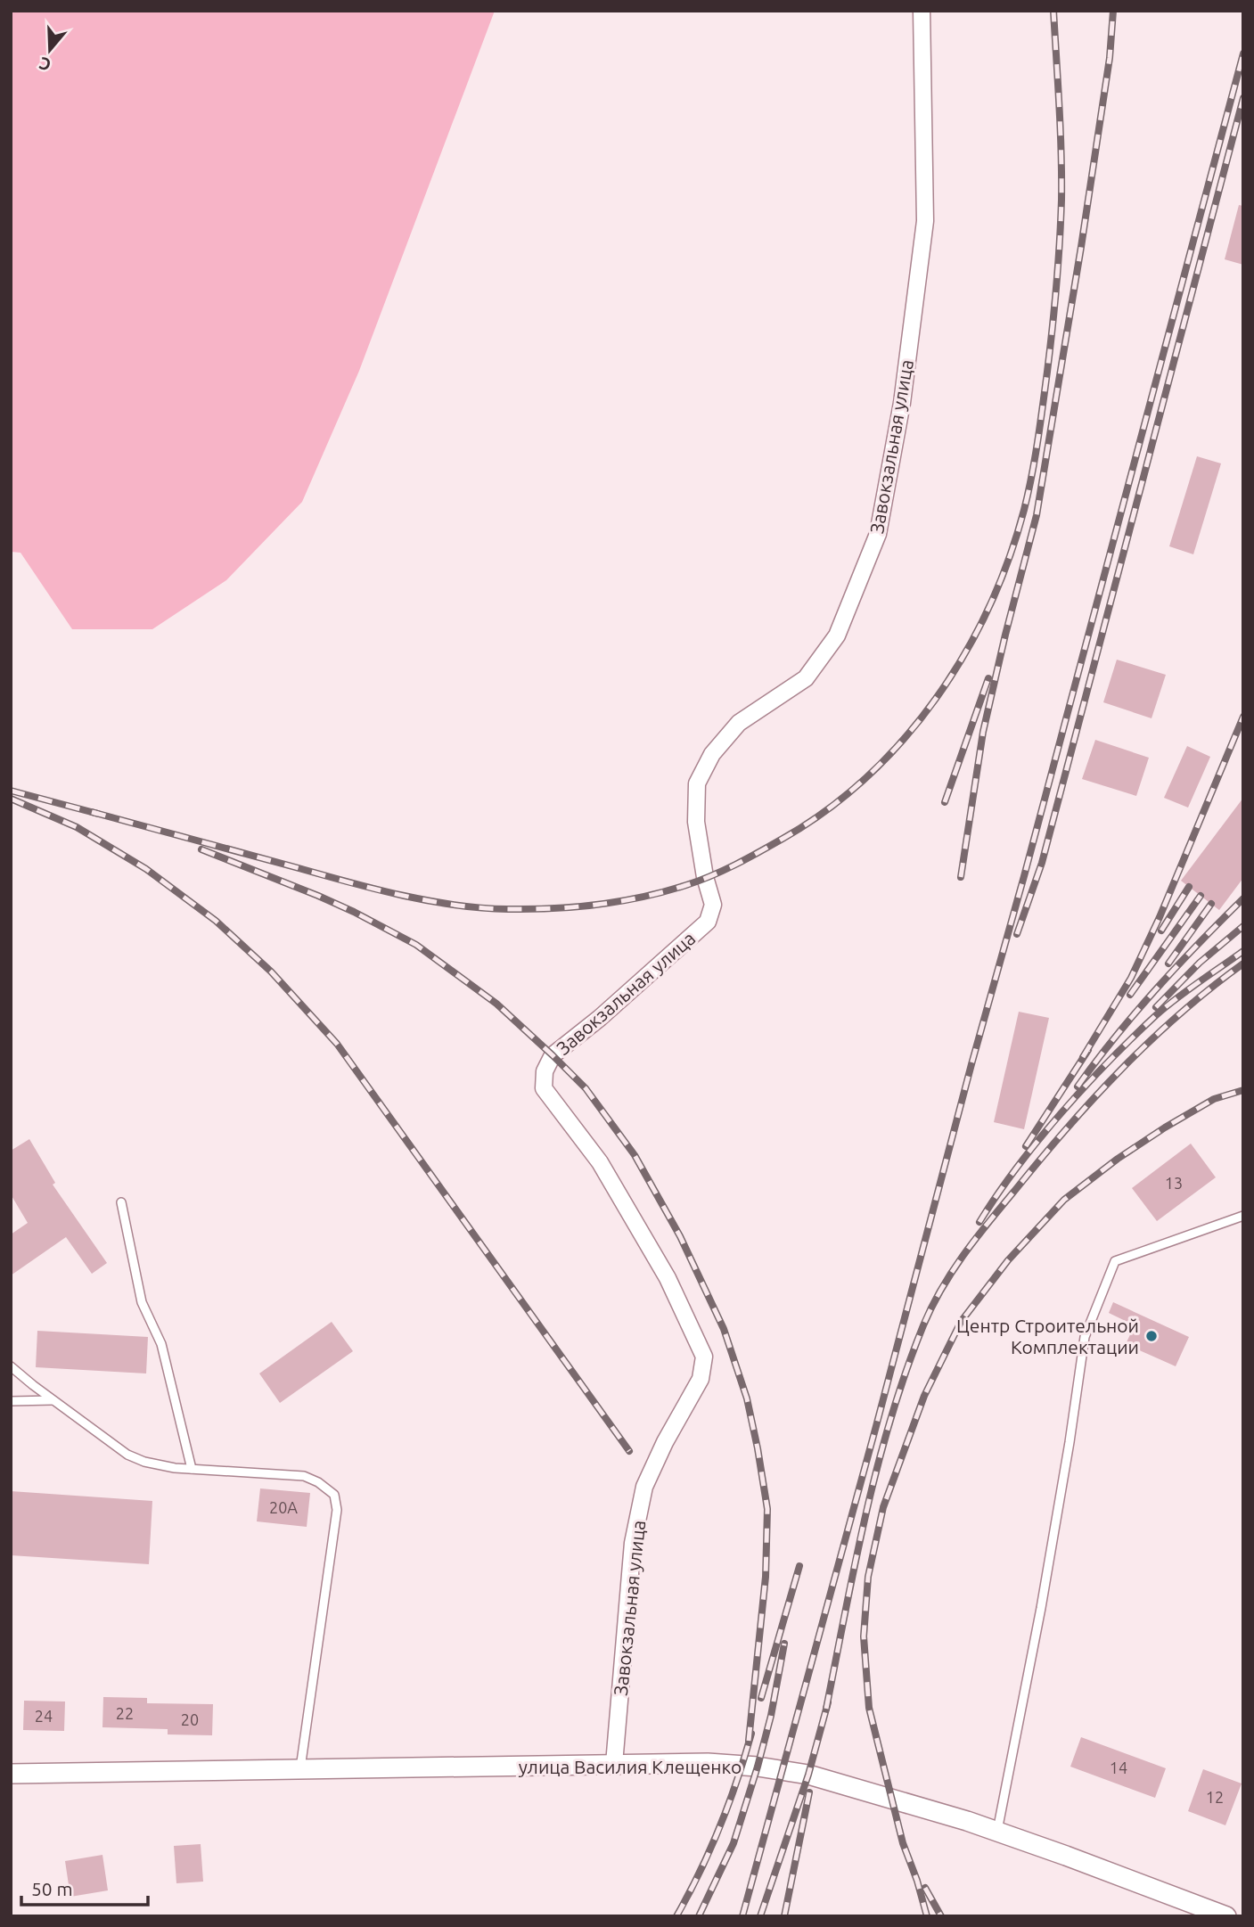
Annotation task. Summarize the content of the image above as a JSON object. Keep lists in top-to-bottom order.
{
  "streets": {
    "street": ["Завокзальная улица", "улица Василия Клещенко"]
  },
  "crossings": [
    ["Завокзальная улица", "улица Василия Клещенко"]
  ],
  "places": ["Центр Строительной Комплектации"],
  "house_numbers": [
    "13",
    "20А",
    "22",
    "24",
    "20",
    "14",
    "12"
  ],
  "scale_bar": "50 m",
  "north": "bottom"
}
